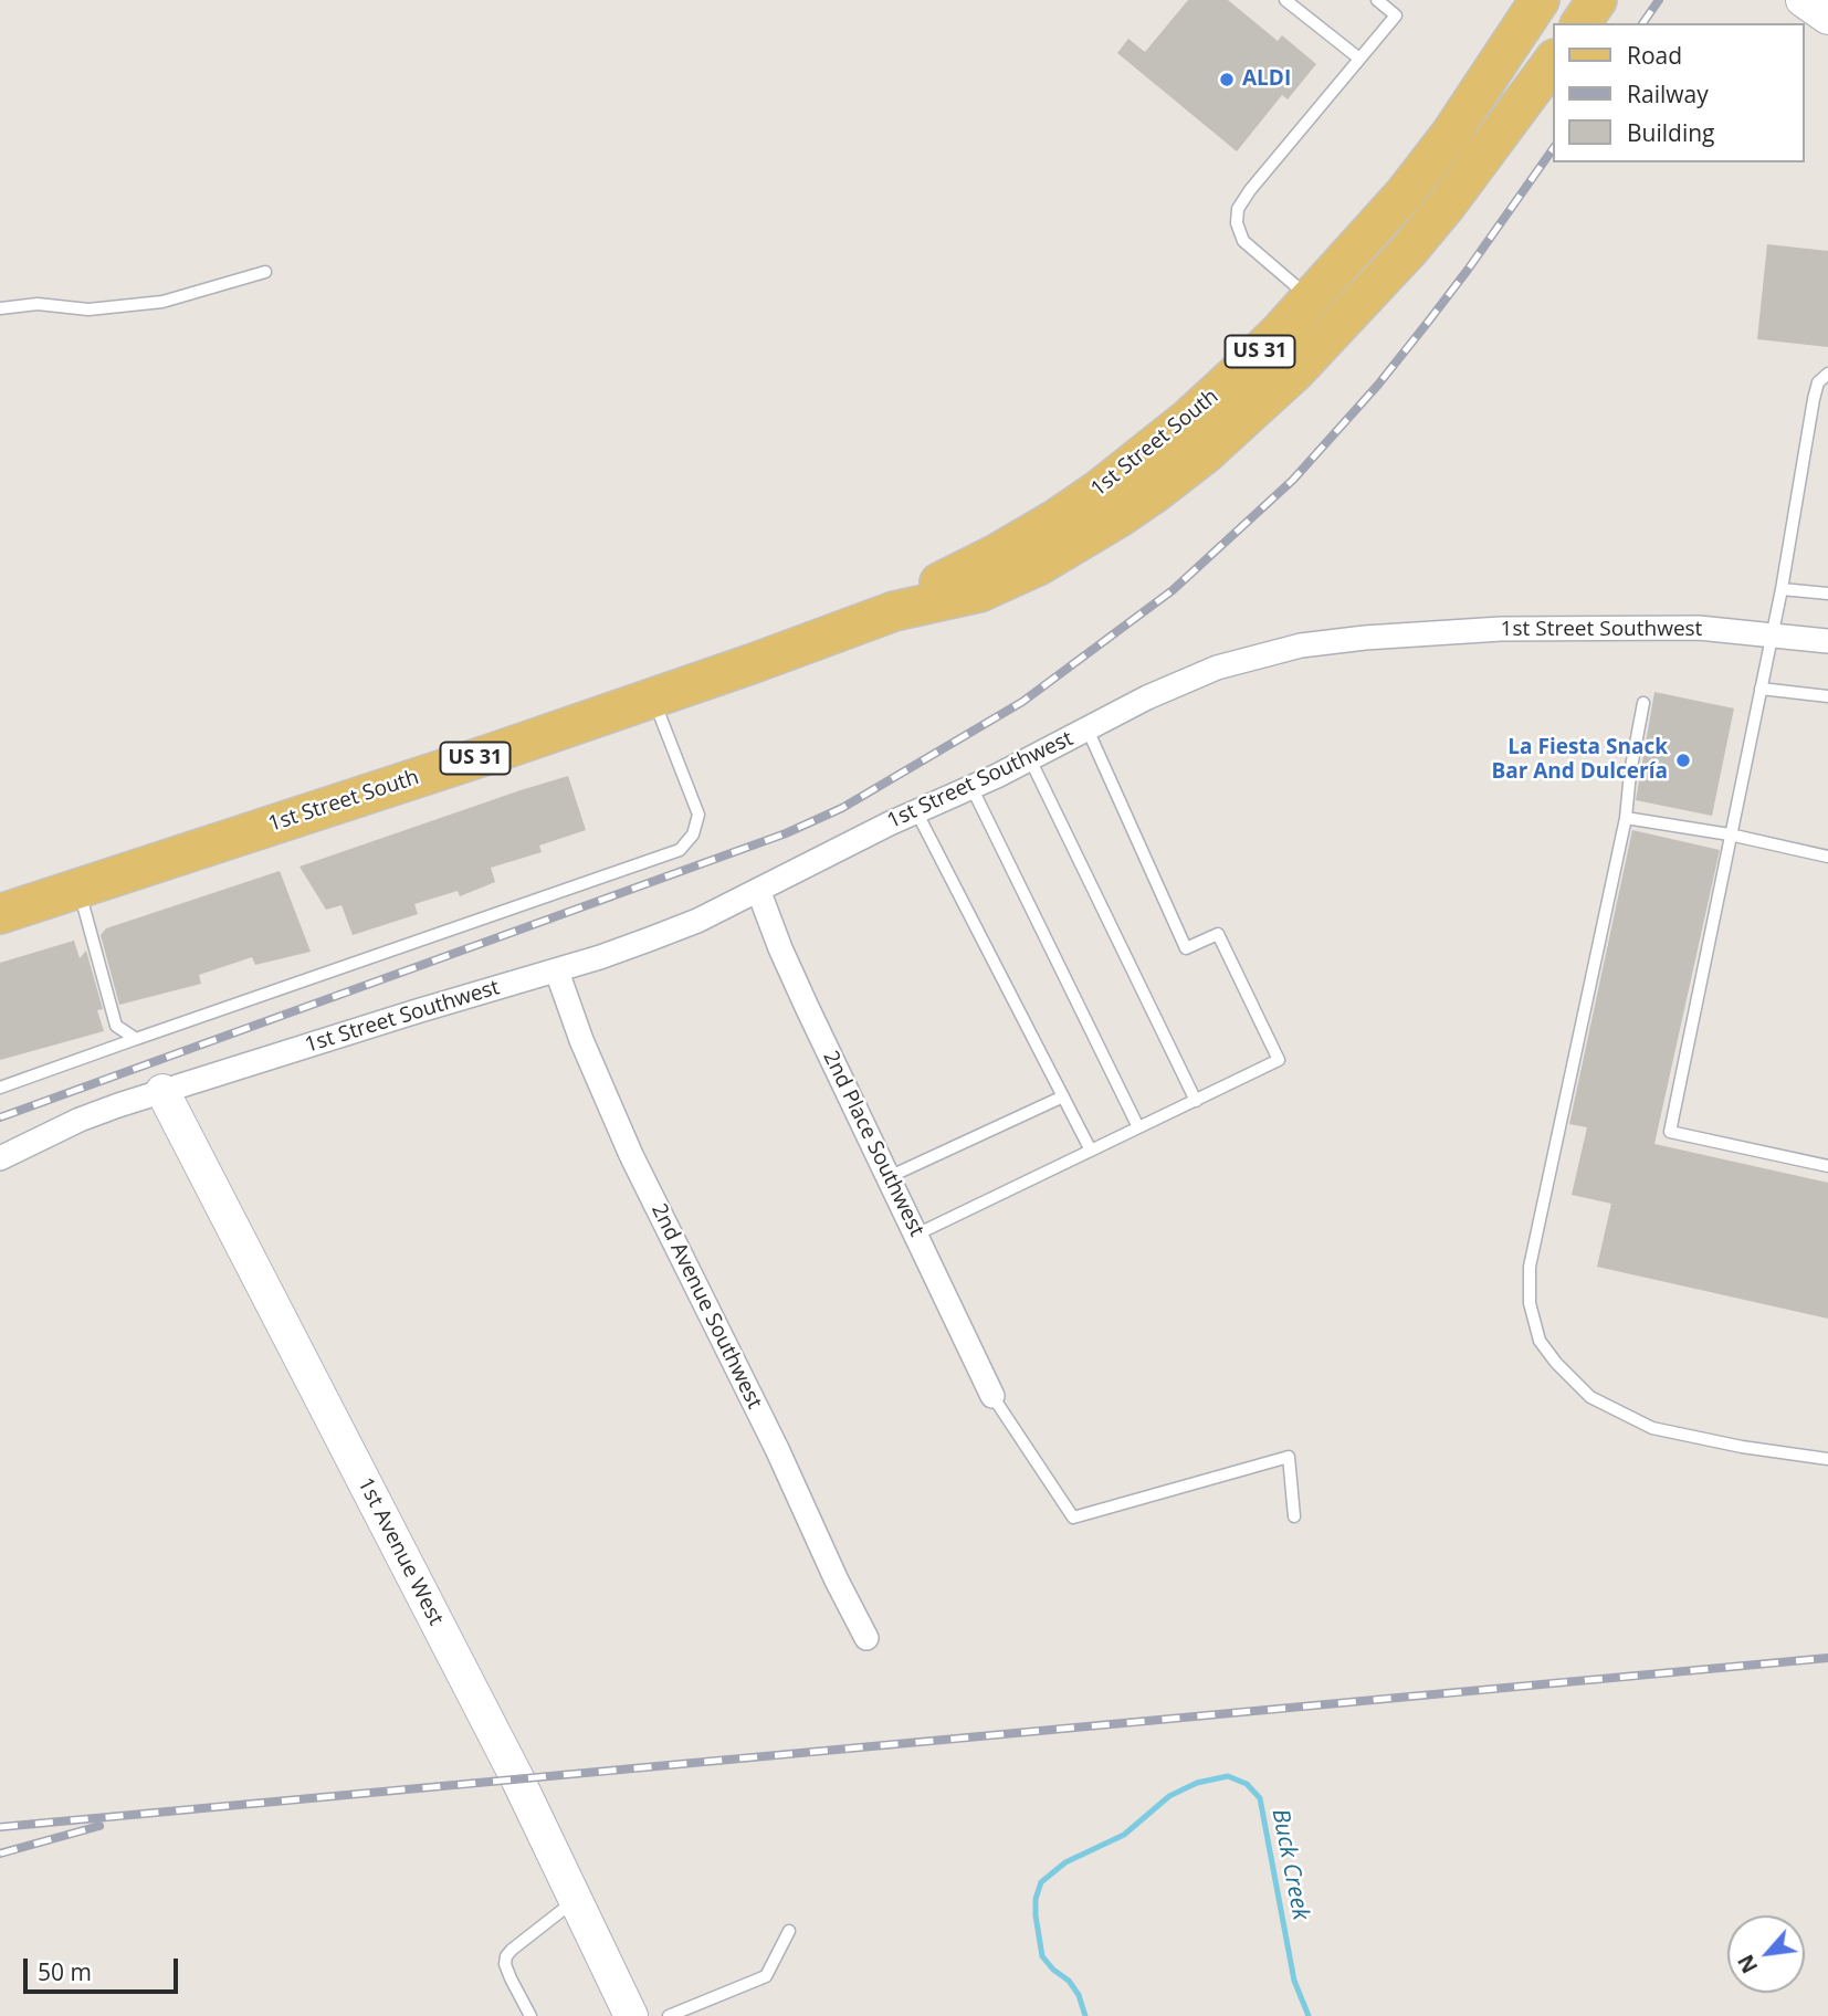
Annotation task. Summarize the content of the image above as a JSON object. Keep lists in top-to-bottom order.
{
  "streets": {
    "main road": ["US 31", "1st Street South"],
    "street": [
      "1st Street Southwest",
      "2nd Place Southwest",
      "2nd Avenue Southwest",
      "1st Avenue West"
    ]
  },
  "crossings": [
    ["US 31", "1st Street South"],
    ["1st Street Southwest", "2nd Place Southwest"],
    ["1st Street Southwest", "2nd Avenue Southwest"],
    ["1st Street Southwest", "1st Avenue West"]
  ],
  "water": ["Buck Creek"],
  "places": ["ALDI", "La Fiesta Snack Bar And Dulcería"],
  "legend": ["Road", "Railway", "Building"],
  "scale_bar": "50 m",
  "north": "bottom left"
}
